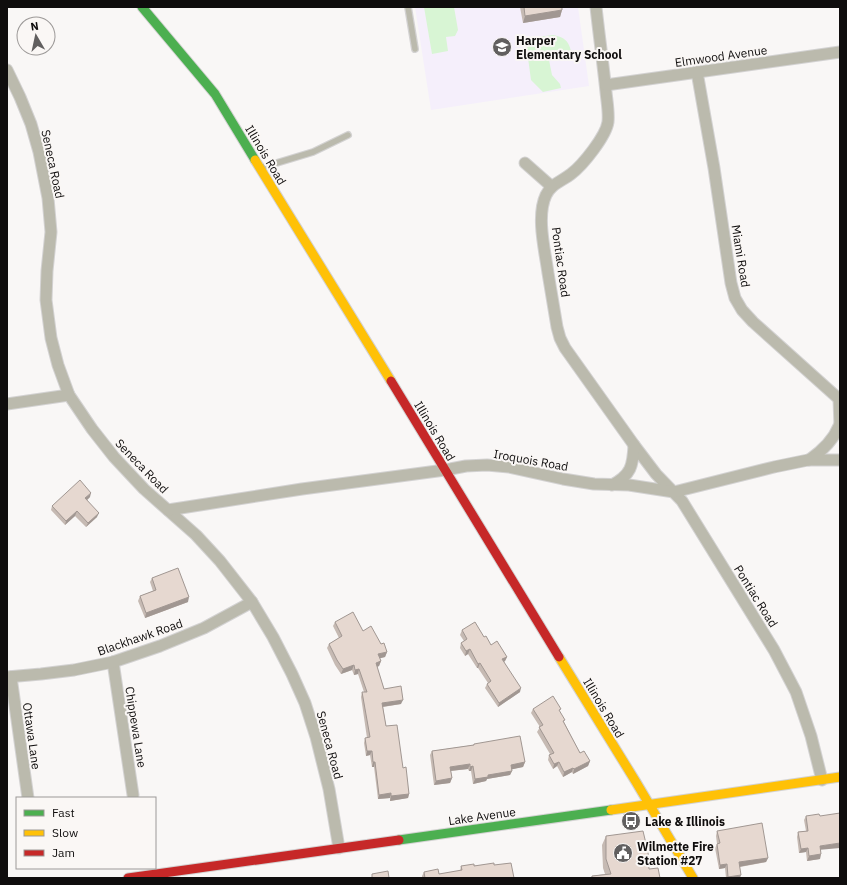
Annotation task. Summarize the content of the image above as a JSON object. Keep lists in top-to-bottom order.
{
  "streets": {
    "street": [
      "Elmwood Avenue",
      "Illinois Road",
      "Seneca Road",
      "Miami Road",
      "Pontiac Road",
      "Iroquois Road",
      "Blackhawk Road",
      "Chippewa Lane",
      "Ottawa Lane",
      "Lake Avenue"
    ]
  },
  "crossings": [
    ["Elmwood Avenue", "Miami Road"],
    ["Illinois Road", "Iroquois Road"],
    ["Illinois Road", "Lake Avenue"],
    ["Seneca Road", "Iroquois Road"],
    ["Seneca Road", "Blackhawk Road"],
    ["Seneca Road", "Lake Avenue"],
    ["Miami Road", "Iroquois Road"],
    ["Pontiac Road", "Iroquois Road"],
    ["Pontiac Road", "Lake Avenue"],
    ["Blackhawk Road", "Chippewa Lane"],
    ["Blackhawk Road", "Ottawa Lane"]
  ],
  "places": {
    "school or university": ["Harper Elementary School"],
    "bus stop": ["Lake & Illinois"],
    "public building": ["Wilmette Fire Station #27"]
  },
  "legend": ["Fast", "Slow", "Jam"],
  "north": "top"
}
